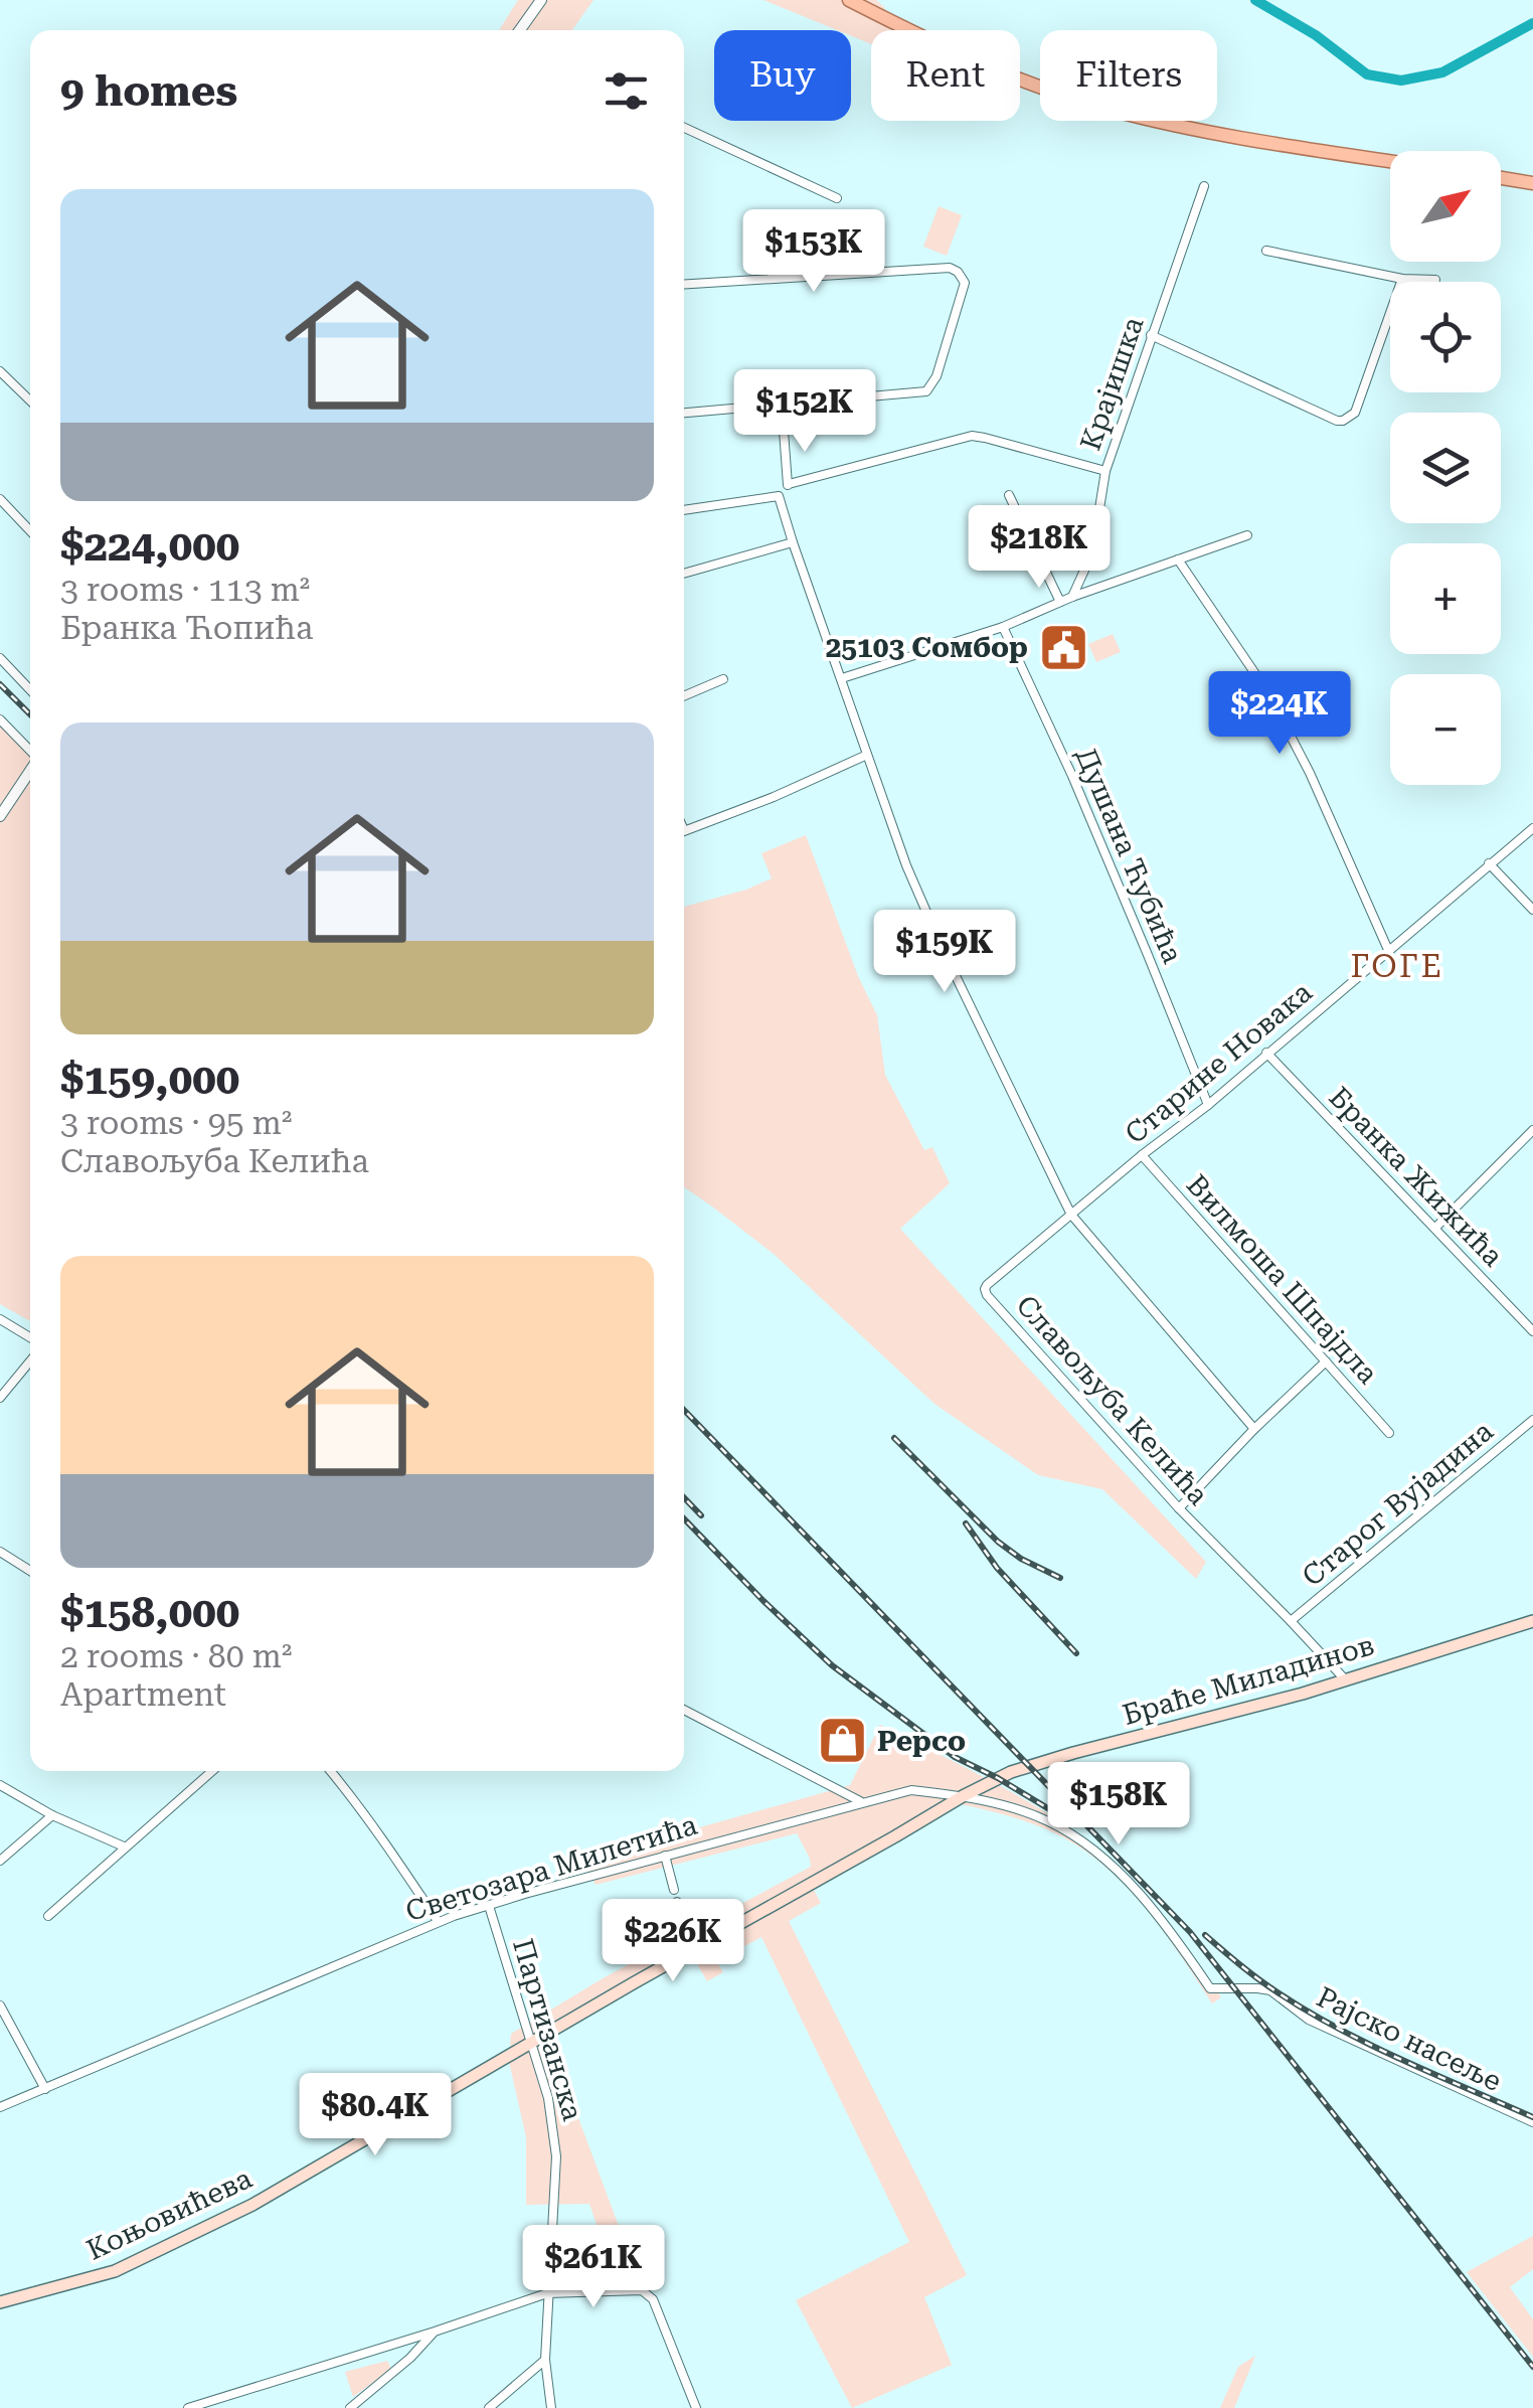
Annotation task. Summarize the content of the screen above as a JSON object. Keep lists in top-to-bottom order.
{
  "streets": {
    "main road": ["Браће Миладинов", "Коњовићева"],
    "street": [
      "Крајишка",
      "Душана Ћубића",
      "Старине Новака",
      "Бранка Жижића",
      "Вилмоша Шпајдла",
      "Славољуба Келића",
      "Старог Вујадина",
      "Светозара Милетића",
      "Партизанска",
      "Рајско насеље"
    ]
  },
  "crossings": [
    ["Душана Ћубића", "Старине Новака"],
    ["Старине Новака", "Бранка Жижића"],
    ["Старине Новака", "Вилмоша Шпајдла"],
    ["Старине Новака", "Славољуба Келића"],
    ["Славољуба Келића", "Старог Вујадина"],
    ["Славољуба Келића", "Браће Миладинов"],
    ["Браће Миладинов", "Коњовићева"],
    ["Светозара Милетића", "Партизанска"],
    ["Светозара Милетића", "Рајско насеље"],
    ["Светозара Милетића", "Коњовићева"],
    ["Партизанска", "Коњовићева"]
  ],
  "districts": ["ГОГЕ"],
  "places": {
    "public building": ["25103 Сомбор"],
    "shop": ["Pepco"]
  },
  "north": "top right",
  "page": {
    "chip": ["Buy", "Rent", "Filters"],
    "heading": "9 homes",
    "map_buttons": ["+", "−"],
    "list": [
      {
        "name": "$224,000",
        "note": "3 rooms · 113 m² · Бранка Ћопића"
      },
      {
        "name": "$159,000",
        "note": "3 rooms · 95 m² · Славољуба Келића"
      },
      {
        "name": "$158,000",
        "note": "2 rooms · 80 m² · Apartment"
      }
    ],
    "price": [
      "$153K",
      "$152K",
      "$218K",
      "$224K",
      "$159K",
      "$158K",
      "$226K",
      "$80.4K",
      "$261K"
    ]
  }
}
